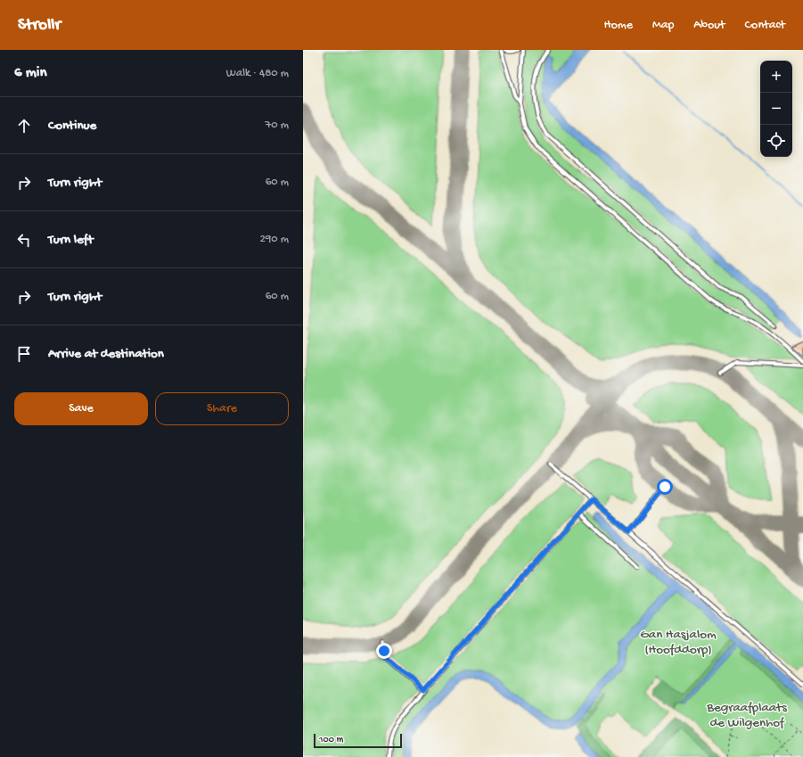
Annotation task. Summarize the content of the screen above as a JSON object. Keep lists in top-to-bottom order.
{
  "parks": ["Gan Hasjalom (Hoofddorp)", "Begraafplaats de Wilgenhof"],
  "scale_bar": "100 m",
  "page": {
    "header": "Strollr",
    "nav": [
      "Home",
      "Map",
      "About",
      "Contact"
    ],
    "heading": ["6 min", "Walk · 480 m"],
    "map_buttons": ["+", "−"],
    "list": [
      ["Continue", "70 m"],
      ["Turn right", "60 m"],
      ["Turn left", "290 m"],
      ["Turn right", "60 m"],
      "Arrive at destination"
    ],
    "buttons": ["Save", "Share"],
    "scale": "100 m"
  }
}
